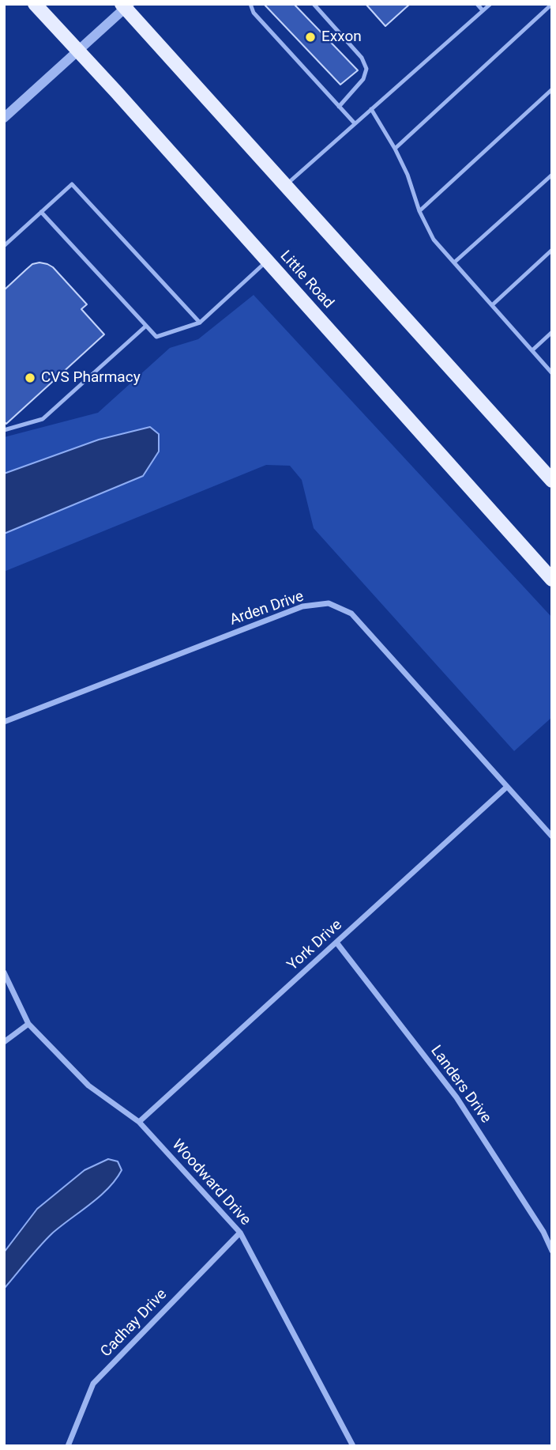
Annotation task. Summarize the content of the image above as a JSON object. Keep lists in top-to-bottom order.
{
  "streets": {
    "main road": ["Little Road"],
    "street": [
      "Arden Drive",
      "York Drive",
      "Landers Drive",
      "Woodward Drive",
      "Cadhay Drive"
    ]
  },
  "crossings": [
    ["Arden Drive", "York Drive"],
    ["York Drive", "Landers Drive"],
    ["York Drive", "Woodward Drive"],
    ["Woodward Drive", "Cadhay Drive"]
  ],
  "places": ["Exxon", "CVS Pharmacy"]
}
